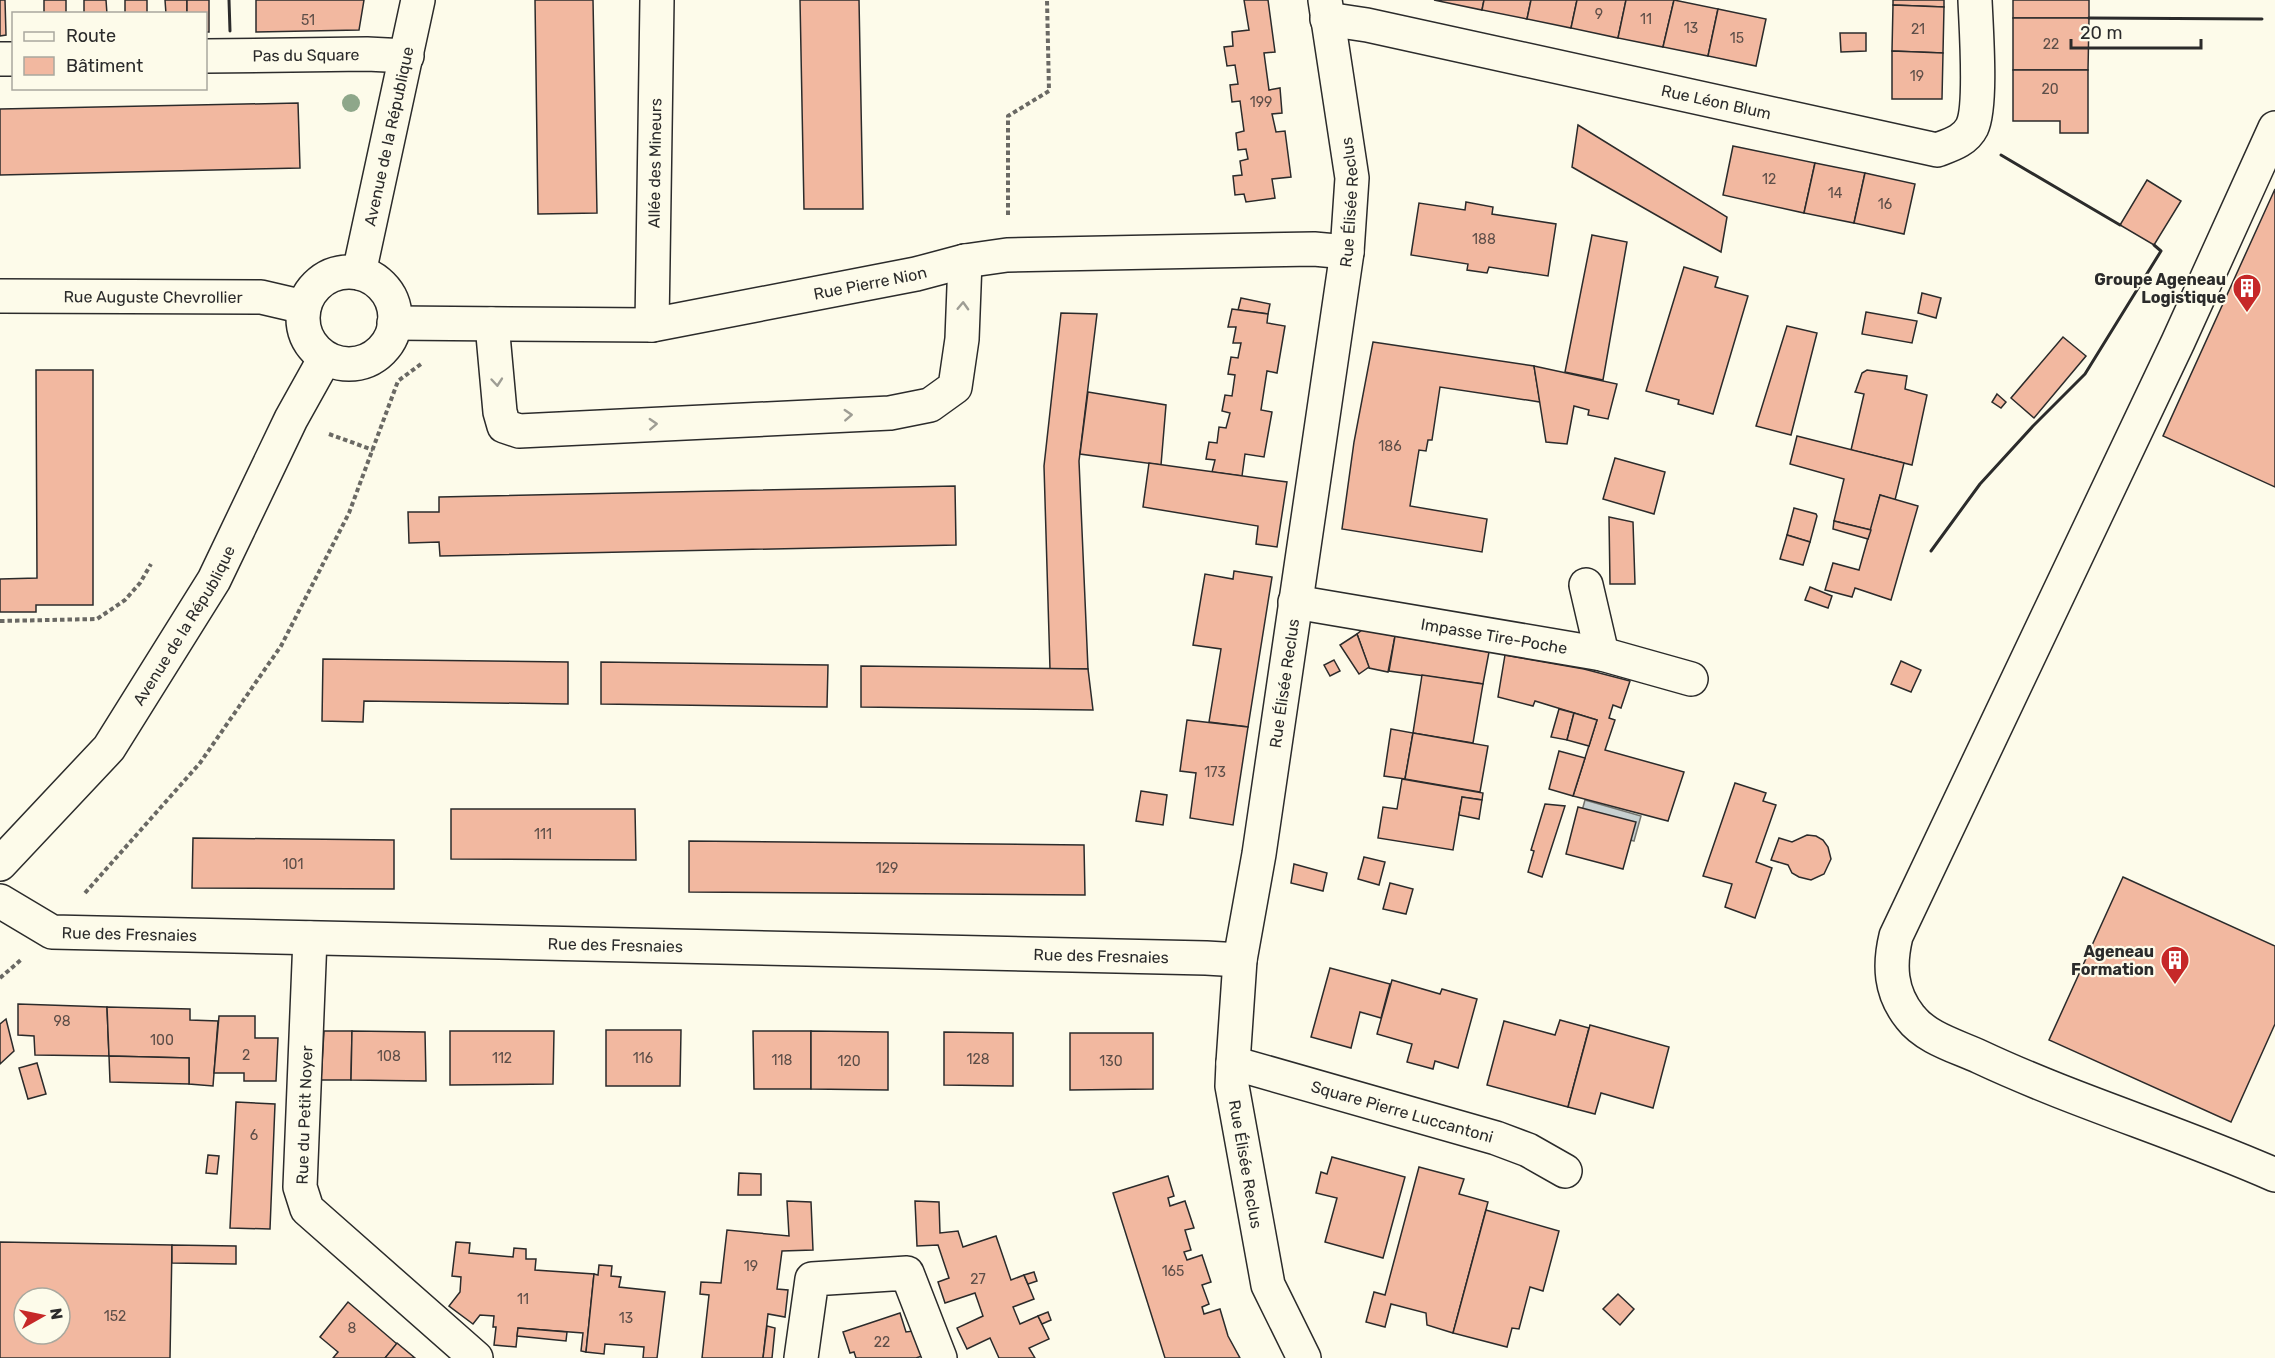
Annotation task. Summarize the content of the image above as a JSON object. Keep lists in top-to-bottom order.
{
  "streets": {
    "street": [
      "Pas du Square",
      "Rue Léon Blum",
      "Avenue de la République",
      "Allée des Mineurs",
      "Rue Élisée Reclus",
      "Rue Pierre Nion",
      "Rue Auguste Chevrollier",
      "Impasse Tire-Poche",
      "Rue des Fresnaies",
      "Square Pierre Luccantoni",
      "Rue du Petit Noyer"
    ]
  },
  "crossings": [
    ["Pas du Square", "Avenue de la République"],
    ["Rue Léon Blum", "Rue Élisée Reclus"],
    ["Avenue de la République", "Rue Pierre Nion"],
    ["Avenue de la République", "Rue Auguste Chevrollier"],
    ["Allée des Mineurs", "Rue Pierre Nion"],
    ["Rue Élisée Reclus", "Rue Pierre Nion"],
    ["Rue Élisée Reclus", "Impasse Tire-Poche"],
    ["Rue Élisée Reclus", "Rue des Fresnaies"],
    ["Rue Élisée Reclus", "Square Pierre Luccantoni"],
    ["Rue Pierre Nion", "Rue Auguste Chevrollier"],
    ["Rue des Fresnaies", "Rue du Petit Noyer"]
  ],
  "places": {
    "building": ["Groupe Ageneau Logistique", "Ageneau Formation"]
  },
  "house_numbers": [
    "9",
    "11",
    "51",
    "13",
    "21",
    "15",
    "22",
    "19",
    "20",
    "199",
    "12",
    "14",
    "16",
    "188",
    "186",
    "173",
    "111",
    "101",
    "129",
    "98",
    "100",
    "2",
    "108",
    "112",
    "116",
    "128",
    "118",
    "120",
    "130",
    "6",
    "19",
    "165",
    "27",
    "11",
    "152",
    "13",
    "8",
    "22"
  ],
  "legend": ["Route", "Bâtiment"],
  "scale_bar": "20 m",
  "north": "right"
}
